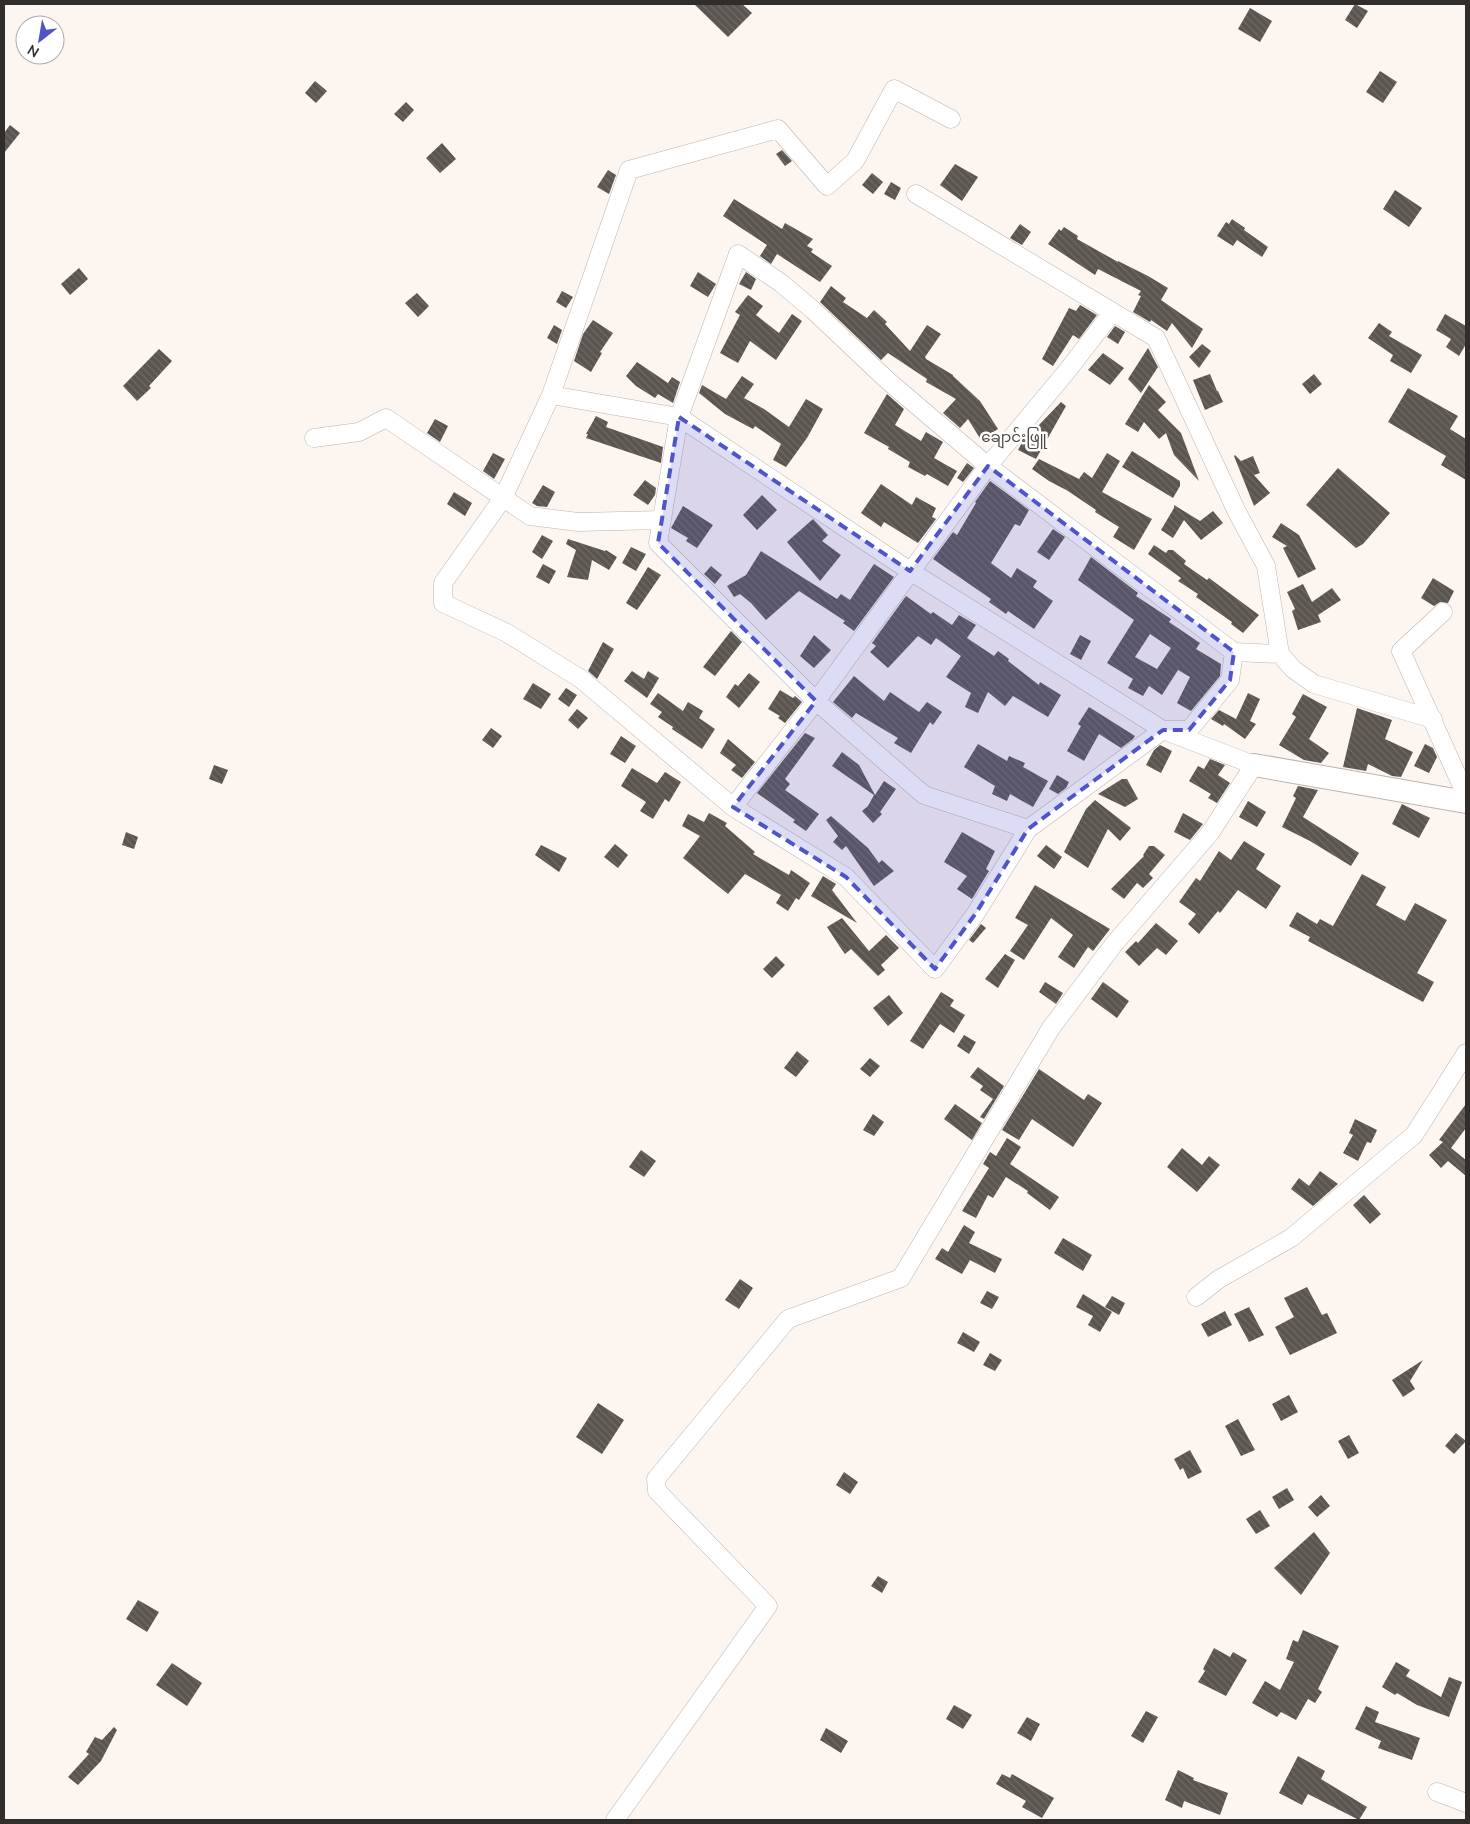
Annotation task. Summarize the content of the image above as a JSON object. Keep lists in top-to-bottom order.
{
  "districts": ["ချောင်းဖြူ"],
  "north": "bottom left"
}
